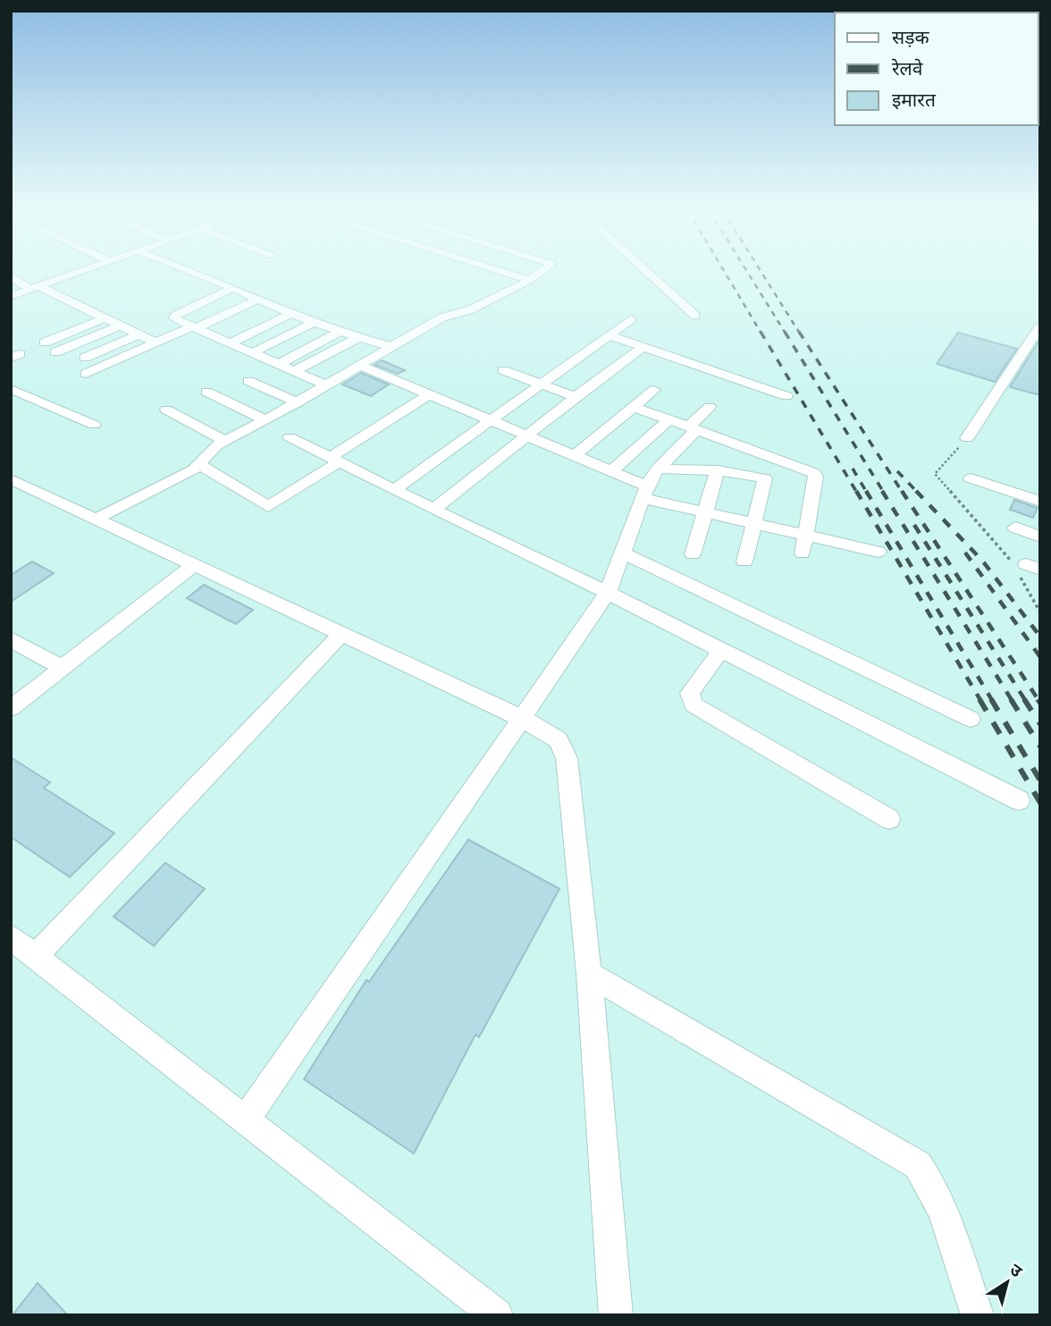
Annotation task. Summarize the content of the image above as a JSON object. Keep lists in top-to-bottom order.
{
  "legend": ["सड़क", "रेलवे", "इमारत"],
  "north": "top right"
}
